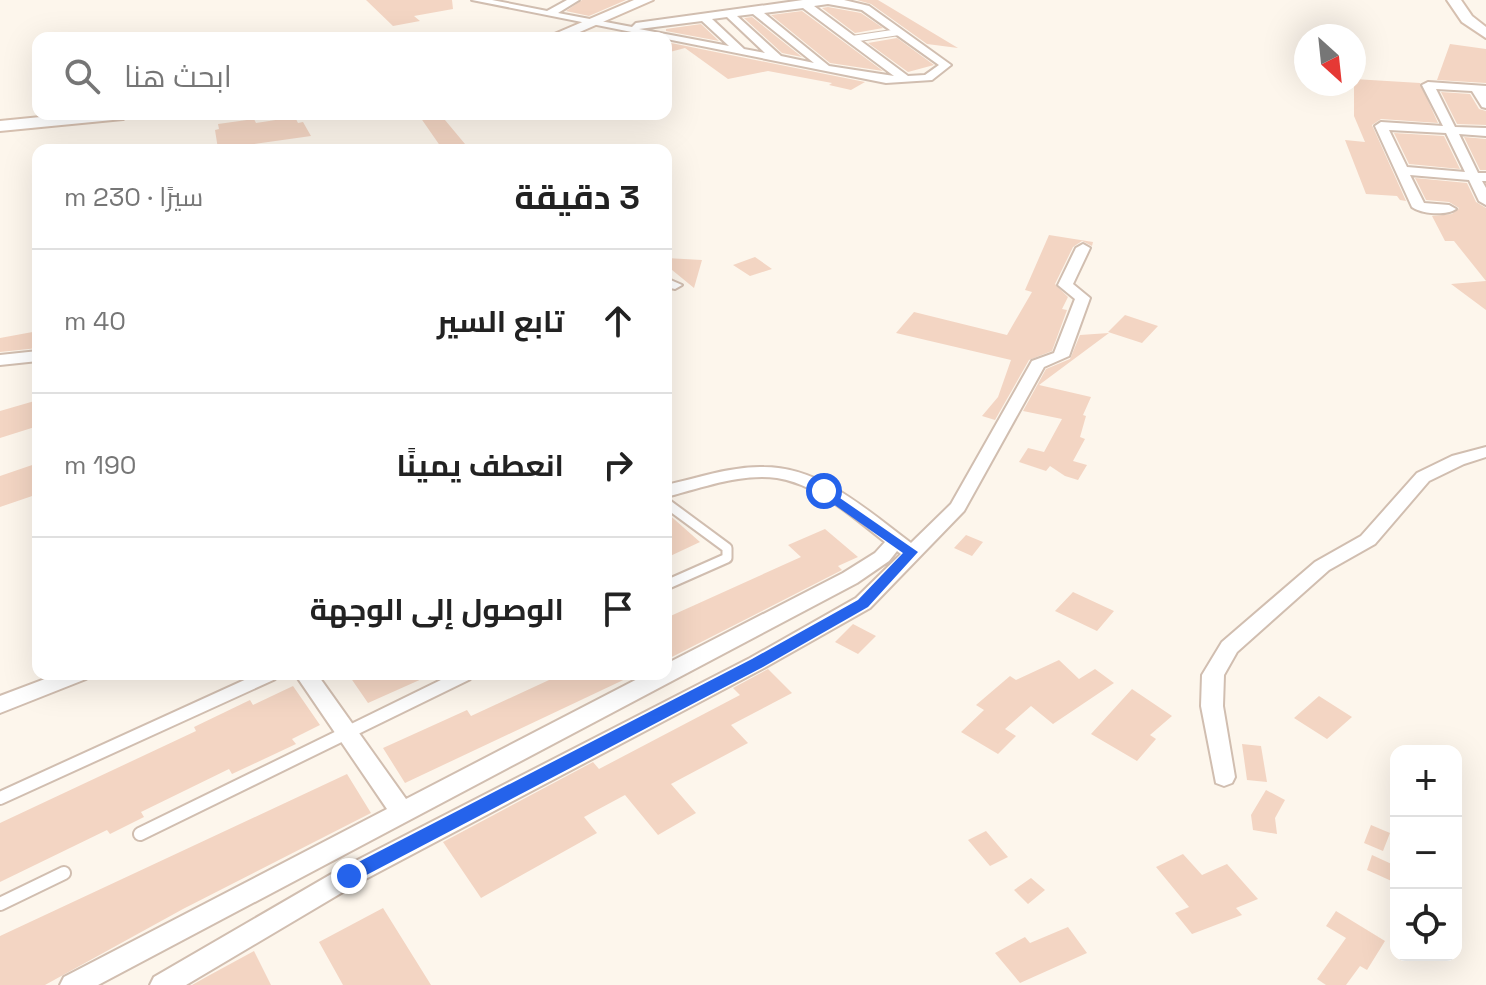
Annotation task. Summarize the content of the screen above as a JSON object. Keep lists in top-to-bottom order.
{
  "north": "bottom right",
  "page": {
    "search": "ابحث هنا",
    "heading": ["3 دقيقة", "سيرًا · 230 m"],
    "list": [
      ["تابع السير", "40 m"],
      ["انعطف يمينًا", "190 m"],
      "الوصول إلى الوجهة"
    ],
    "map_buttons": ["+", "−"]
  }
}
